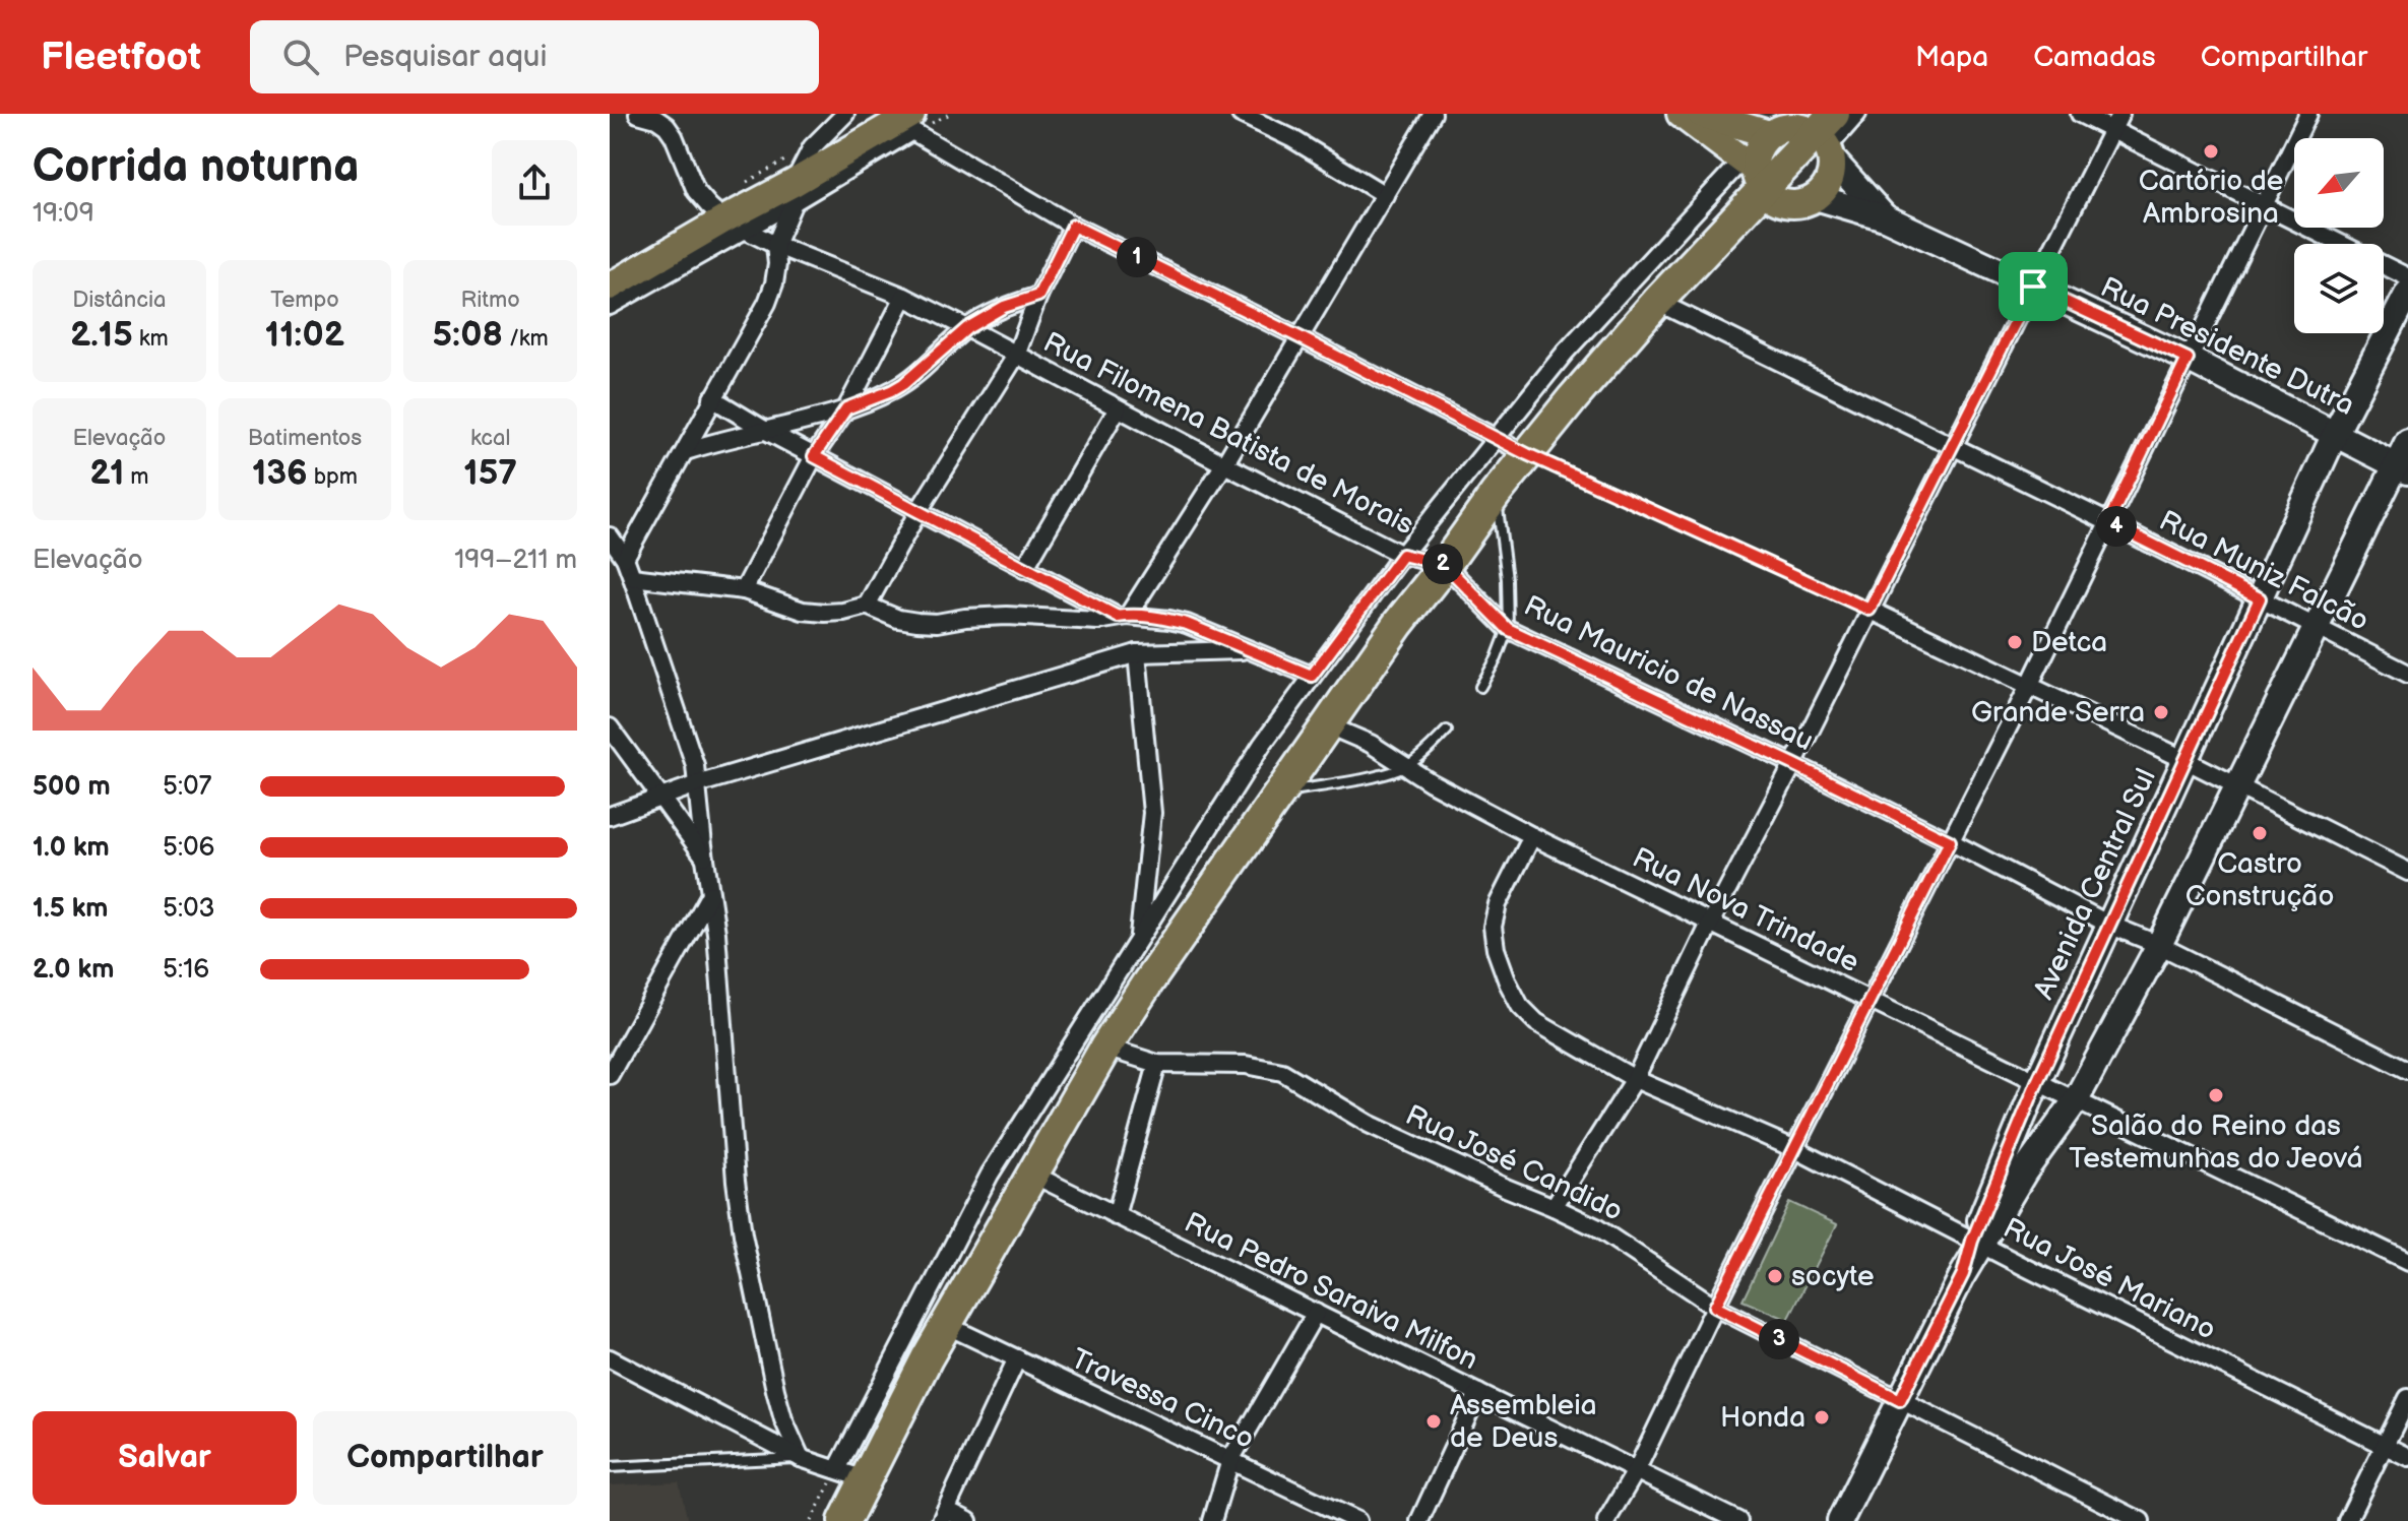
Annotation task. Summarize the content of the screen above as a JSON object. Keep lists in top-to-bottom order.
{
  "streets": {
    "main road": ["Rua Presidente Dutra", "Avenida Central Sul"],
    "street": [
      "Rua Filomena Batista de Morais",
      "Rua Muniz Falcão",
      "Rua Mauricio de Nassau",
      "Rua Nova Trindade",
      "Rua José Candido",
      "Rua José Mariano",
      "Rua Pedro Saraiva Milfon",
      "Travessa Cinco"
    ]
  },
  "crossings": [
    ["Rua Presidente Dutra", "Avenida Central Sul"],
    ["Rua Filomena Batista de Morais", "Rua Mauricio de Nassau"],
    ["Rua Muniz Falcão", "Avenida Central Sul"],
    ["Rua Mauricio de Nassau", "Avenida Central Sul"],
    ["Avenida Central Sul", "Rua Nova Trindade"],
    ["Avenida Central Sul", "Rua José Mariano"],
    ["Rua Nova Trindade", "Rua José Mariano"]
  ],
  "places": [
    "Cartório de Ambrosina",
    "Detca",
    "Grande Serra",
    "Castro Construção",
    "Salão do Reino das Testemunhas do Jeová",
    "socyte",
    "Honda",
    "Assembleia de Deus"
  ],
  "north": "bottom left",
  "page": {
    "header": "Fleetfoot",
    "search": "Pesquisar aqui",
    "nav": ["Mapa", "Camadas", "Compartilhar"],
    "heading": ["Corrida noturna", "19:09"],
    "pins": [
      "1",
      "4",
      "2",
      "3"
    ],
    "stats": [
      ["Distância", "2.15 km"],
      ["Tempo", "11:02"],
      ["Ritmo", "5:08 /km"],
      ["Elevação", "21 m"],
      ["Batimentos", "136 bpm"],
      ["kcal", "157"]
    ],
    "chart": ["Elevação", "199–211 m"],
    "list": [
      {
        "name": "500 m",
        "note": "5:07"
      },
      {
        "name": "1.0 km",
        "note": "5:06"
      },
      {
        "name": "1.5 km",
        "note": "5:03"
      },
      {
        "name": "2.0 km",
        "note": "5:16"
      }
    ],
    "buttons": ["Salvar", "Compartilhar"]
  }
}
